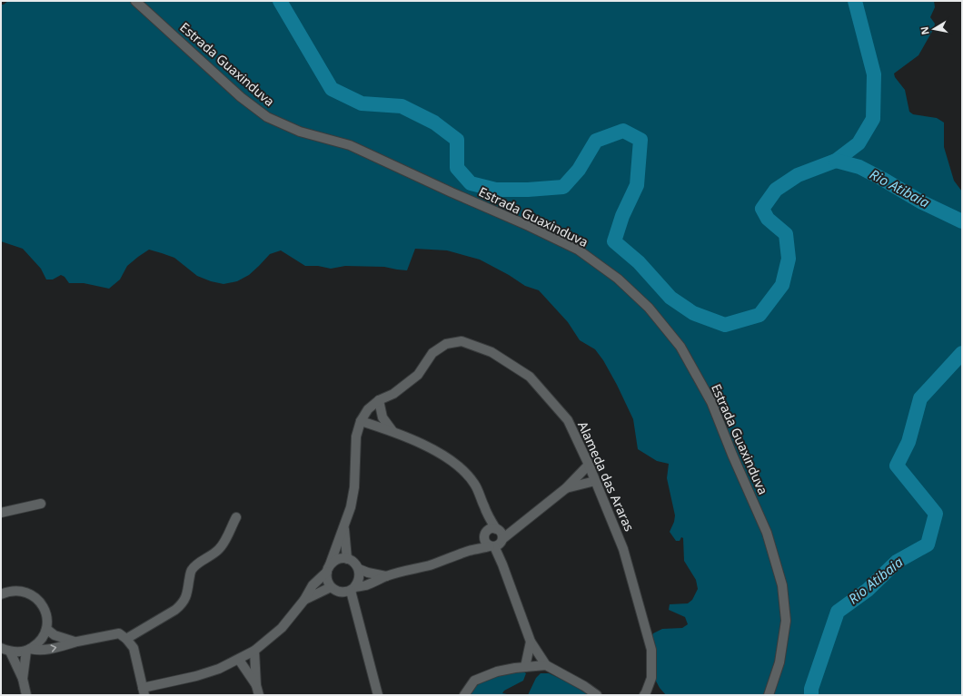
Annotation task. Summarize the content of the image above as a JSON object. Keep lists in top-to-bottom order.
{
  "streets": {
    "street": ["Estrada Guaxinduva", "Alameda das Araras"]
  },
  "water": ["Rio Atibaia"],
  "north": "left"
}
